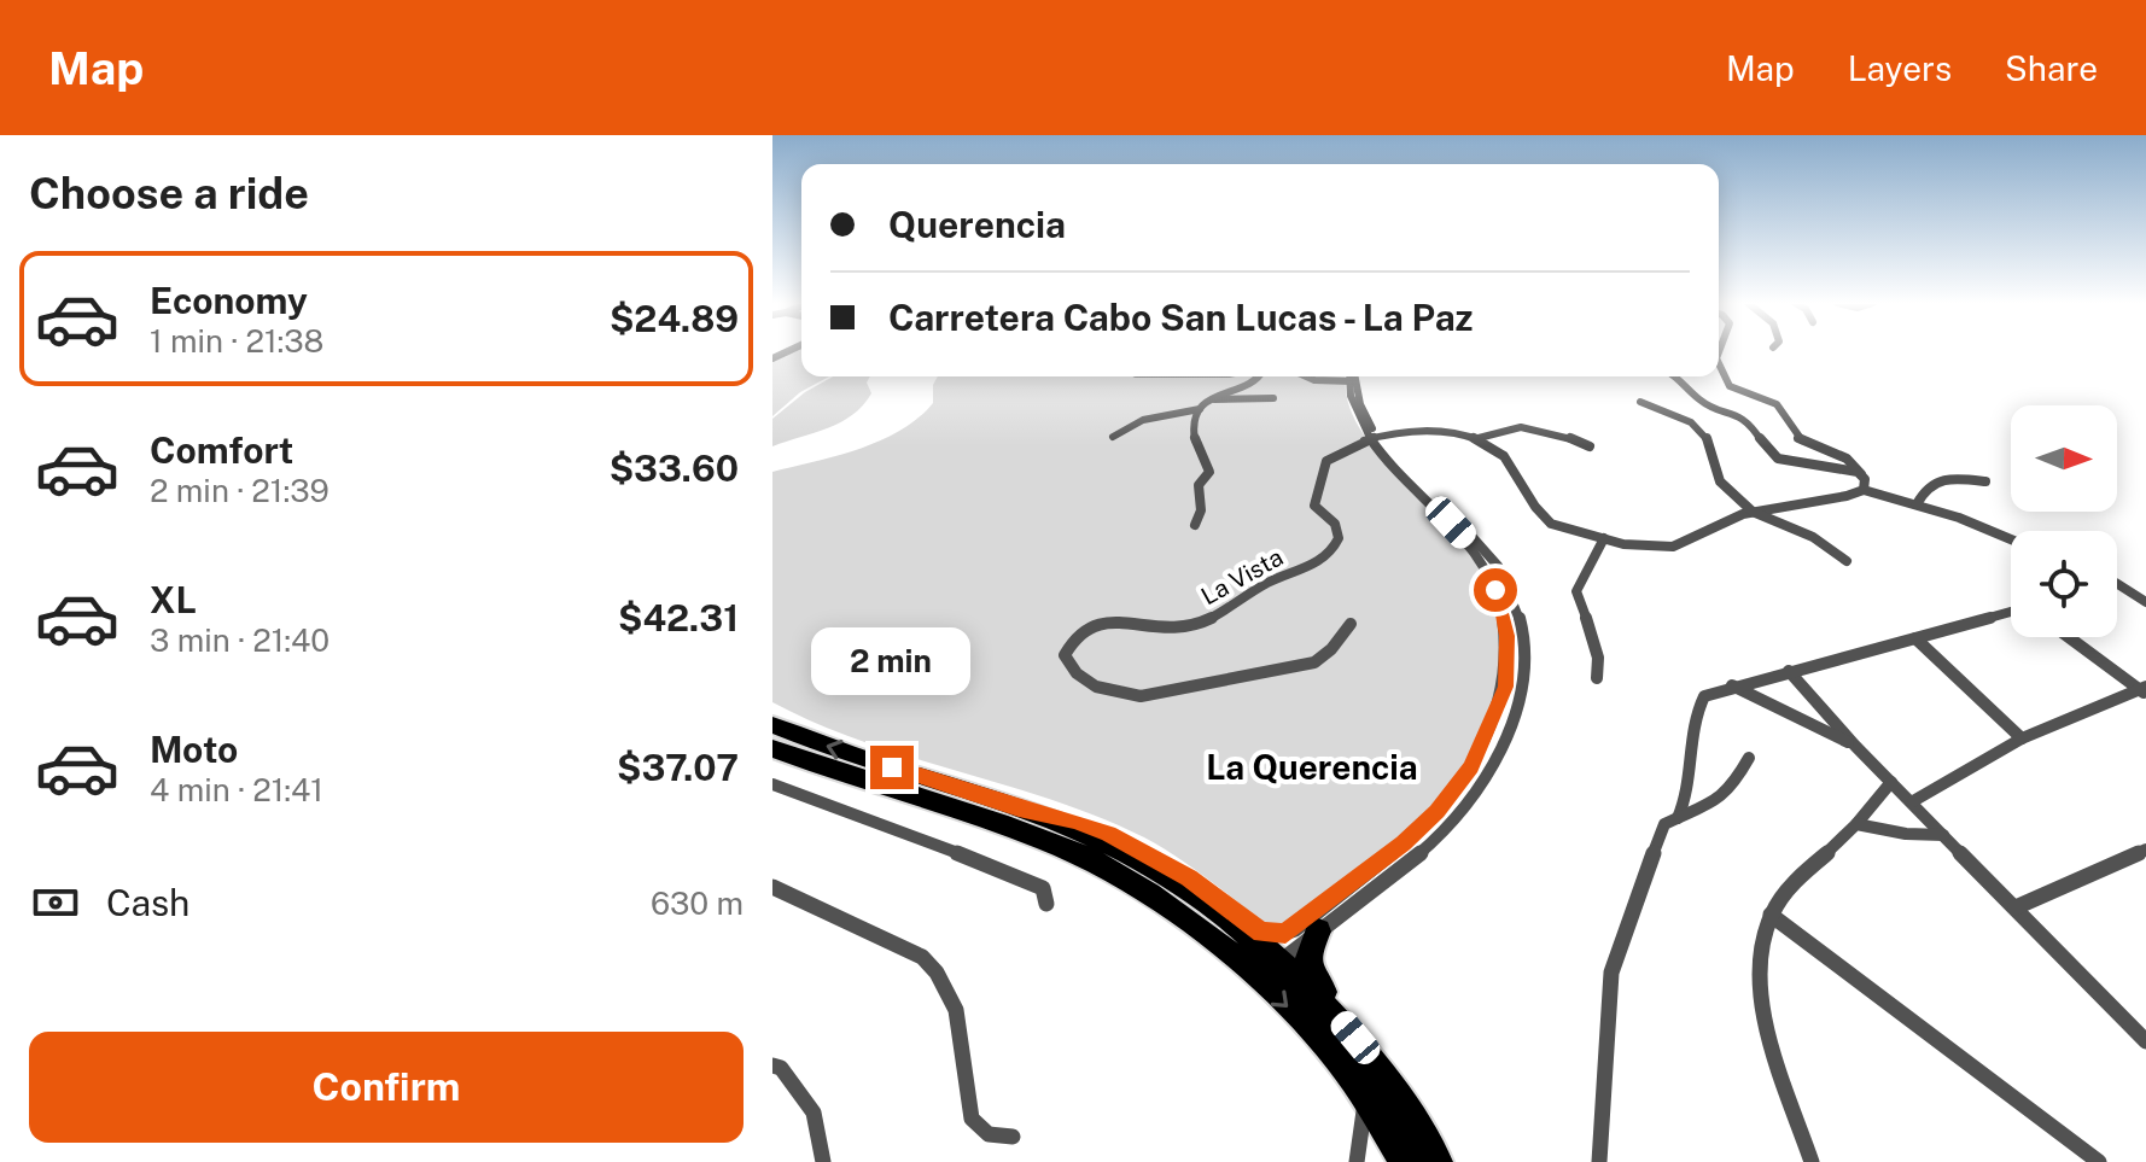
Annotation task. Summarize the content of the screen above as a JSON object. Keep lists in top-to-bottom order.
{
  "streets": {
    "street": ["La Vista"]
  },
  "districts": ["La Querencia"],
  "north": "right",
  "page": {
    "header": "Map",
    "nav": ["Map", "Layers", "Share"],
    "heading": "Choose a ride",
    "banner": ["Querencia", "Carretera Cabo San Lucas - La Paz"],
    "list": [
      {
        "name": "Economy",
        "note": "1 min · 21:38",
        "value": "$24.89"
      },
      {
        "name": "Comfort",
        "note": "2 min · 21:39",
        "value": "$33.60"
      },
      {
        "name": "XL",
        "note": "3 min · 21:40",
        "value": "$42.31"
      },
      {
        "name": "Moto",
        "note": "4 min · 21:41",
        "value": "$37.07"
      }
    ],
    "bubble": "2 min",
    "pay": ["Cash", "630 m"],
    "buttons": "Confirm"
  }
}
